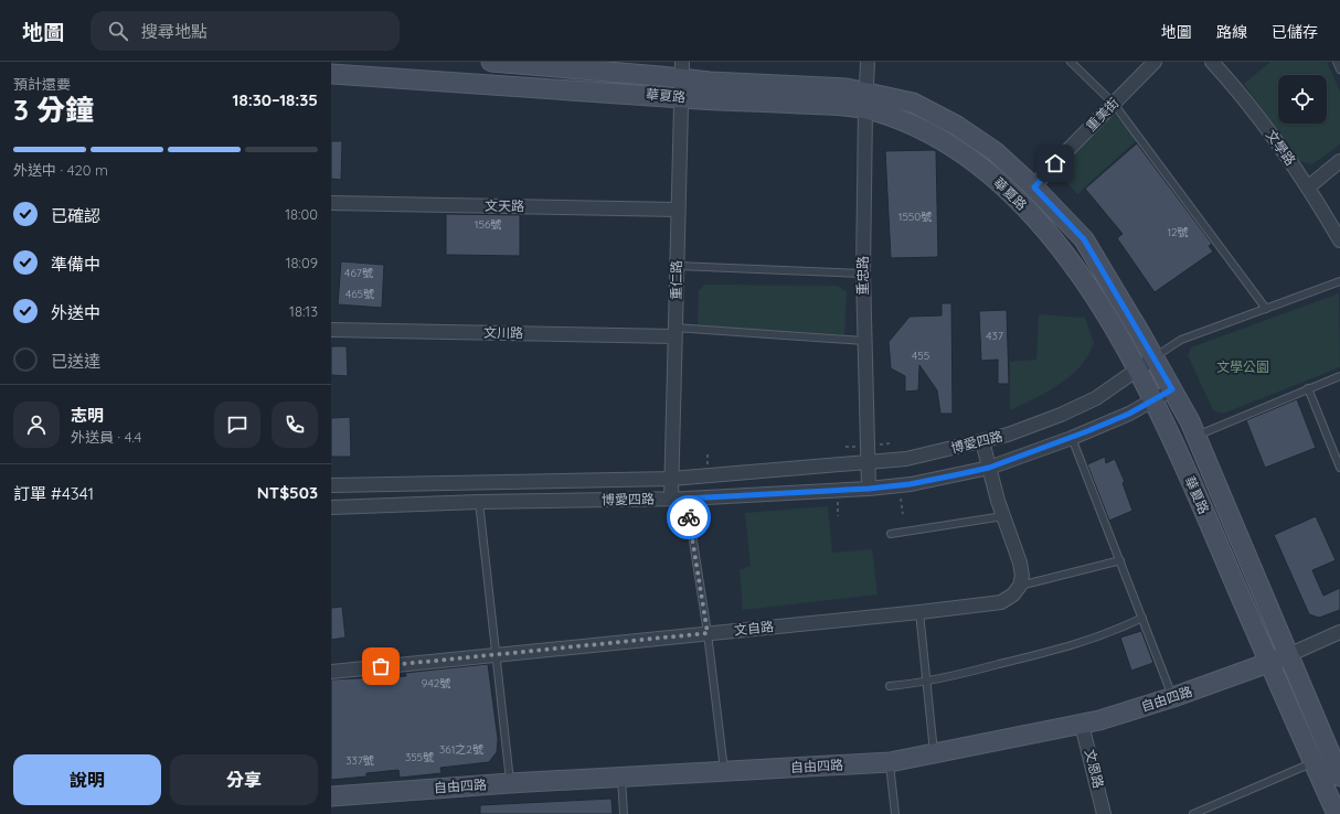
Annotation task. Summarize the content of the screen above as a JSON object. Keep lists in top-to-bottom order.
{
  "streets": {
    "street": [
      "華夏路",
      "重美街",
      "文學路",
      "文天路",
      "重忠路",
      "重仁路",
      "文川路",
      "博愛四路",
      "文自路",
      "自由四路",
      "文恩路"
    ]
  },
  "crossings": [
    ["華夏路", "重美街"],
    ["華夏路", "重忠路"],
    ["華夏路", "重仁路"],
    ["華夏路", "博愛四路"],
    ["華夏路", "自由四路"],
    ["文天路", "重仁路"],
    ["重忠路", "博愛四路"],
    ["重仁路", "文川路"],
    ["重仁路", "博愛四路"],
    ["自由四路", "文恩路"]
  ],
  "parks": ["文學公園"],
  "house_numbers": [
    "1550號",
    "156號",
    "12號",
    "467號",
    "465號",
    "437",
    "455",
    "942號",
    "361之2號",
    "355號",
    "337號"
  ],
  "page": {
    "header": "地圖",
    "search": "搜尋地點",
    "nav": ["地圖", "路線", "已儲存"],
    "heading": ["3 分鐘", "預計還要", "18:30–18:35"],
    "panel": [
      "志明",
      "外送員 · 4.4",
      "訂單 #4341",
      "NT$503"
    ],
    "bar": "外送中 · 420 m",
    "list": [
      ["已確認", "18:00"],
      ["準備中", "18:09"],
      ["外送中", "18:13"],
      "已送達"
    ],
    "buttons": ["說明", "分享"]
  }
}
